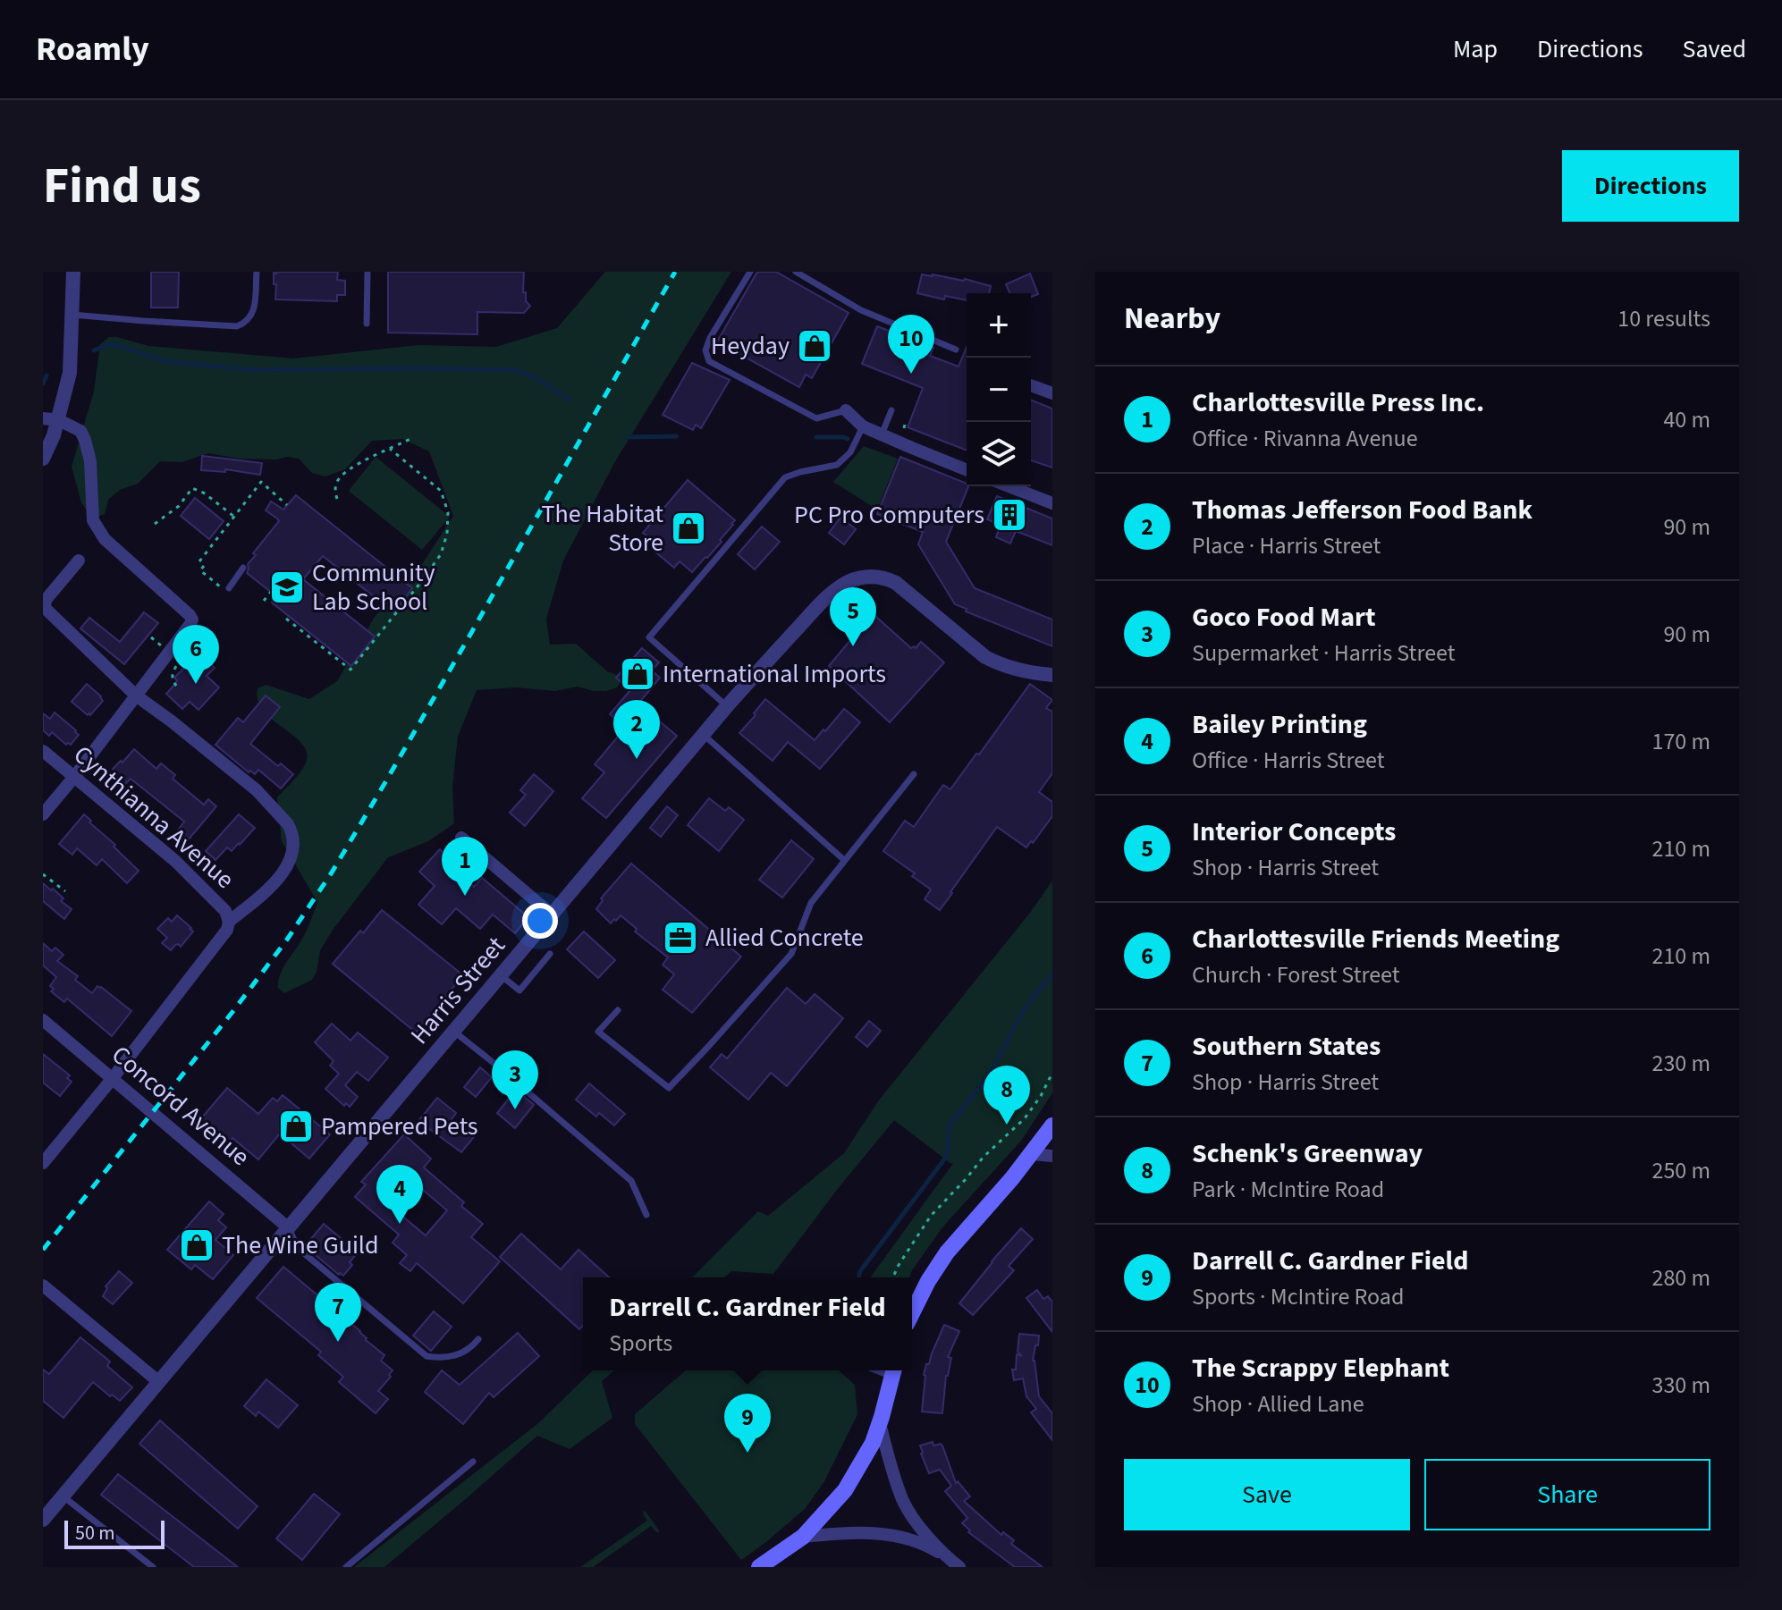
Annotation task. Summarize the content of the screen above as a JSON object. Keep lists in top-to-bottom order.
{
  "streets": {
    "street": ["Cynthianna Avenue", "Harris Street", "Concord Avenue"]
  },
  "crossings": [
    ["Harris Street", "Concord Avenue"]
  ],
  "places": {
    "shop": [
      "Heyday",
      "The Habitat Store",
      "International Imports",
      "Pampered Pets",
      "The Wine Guild"
    ],
    "building": ["PC Pro Computers"],
    "school or university": ["Community Lab School"],
    "office": ["Allied Concrete"]
  },
  "scale_bar": "50 m",
  "page": {
    "header": "Roamly",
    "nav": ["Map", "Directions", "Saved"],
    "buttons": [
      "Directions",
      ["Save", "Share"]
    ],
    "title": "Find us",
    "heading": ["Nearby", "10 results"],
    "map_buttons": ["+", "−"],
    "pins": [
      "10",
      "5",
      "6",
      "2",
      "1",
      "3",
      "8",
      "4",
      "7",
      "9"
    ],
    "list": [
      {
        "mark": "1",
        "name": "Charlottesville Press Inc.",
        "note": "Office · Rivanna Avenue",
        "value": "40 m"
      },
      {
        "mark": "2",
        "name": "Thomas Jefferson Food Bank",
        "note": "Place · Harris Street",
        "value": "90 m"
      },
      {
        "mark": "3",
        "name": "Goco Food Mart",
        "note": "Supermarket · Harris Street",
        "value": "90 m"
      },
      {
        "mark": "4",
        "name": "Bailey Printing",
        "note": "Office · Harris Street",
        "value": "170 m"
      },
      {
        "mark": "5",
        "name": "Interior Concepts",
        "note": "Shop · Harris Street",
        "value": "210 m"
      },
      {
        "mark": "6",
        "name": "Charlottesville Friends Meeting",
        "note": "Church · Forest Street",
        "value": "210 m"
      },
      {
        "mark": "7",
        "name": "Southern States",
        "note": "Shop · Harris Street",
        "value": "230 m"
      },
      {
        "mark": "8",
        "name": "Schenk's Greenway",
        "note": "Park · McIntire Road",
        "value": "250 m"
      },
      {
        "mark": "9",
        "name": "Darrell C. Gardner Field",
        "note": "Sports · McIntire Road",
        "value": "280 m"
      },
      {
        "mark": "10",
        "name": "The Scrappy Elephant",
        "note": "Shop · Allied Lane",
        "value": "330 m"
      }
    ],
    "popup": ["Darrell C. Gardner Field", "Sports"],
    "scale": "50 m"
  }
}
